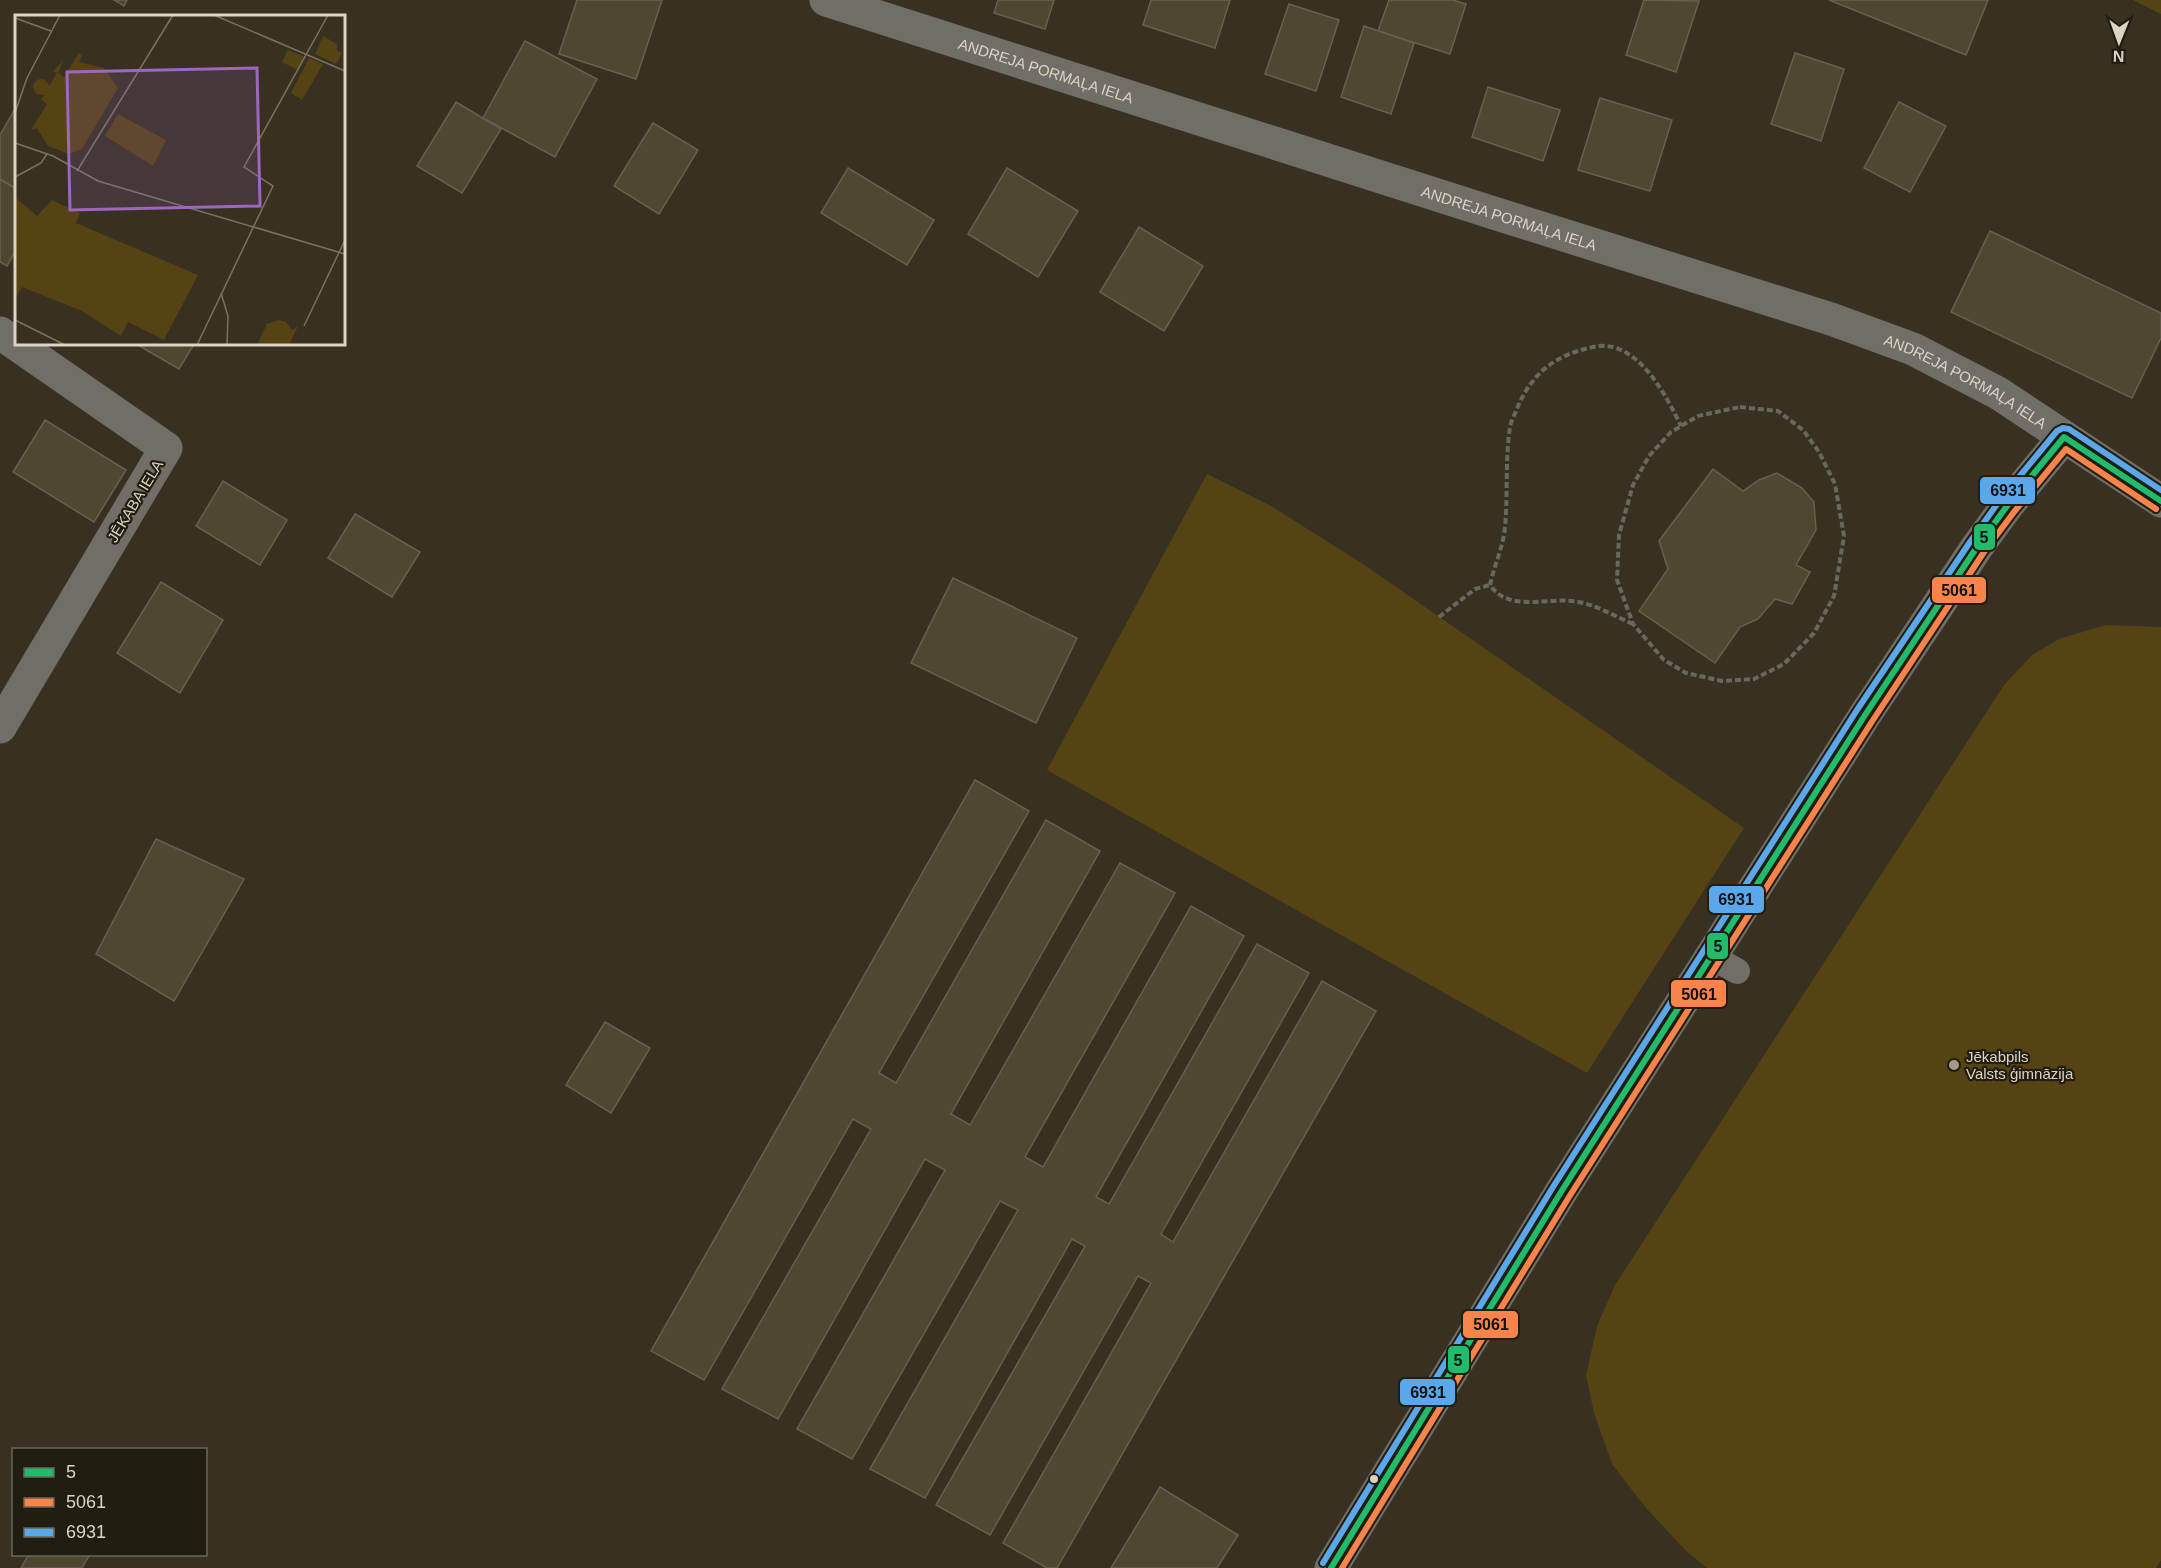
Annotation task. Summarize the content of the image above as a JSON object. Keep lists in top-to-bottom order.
{
  "streets": {
    "street": ["ANDREJA PORMAĻA IELA", "JĒKABA IELA"]
  },
  "places": ["Jēkabpils Valsts ģimnāzija"],
  "lines": ["transit line 6931", "transit line 5", "transit line 5061"],
  "legend": ["5", "5061", "6931"],
  "north": "bottom"
}
